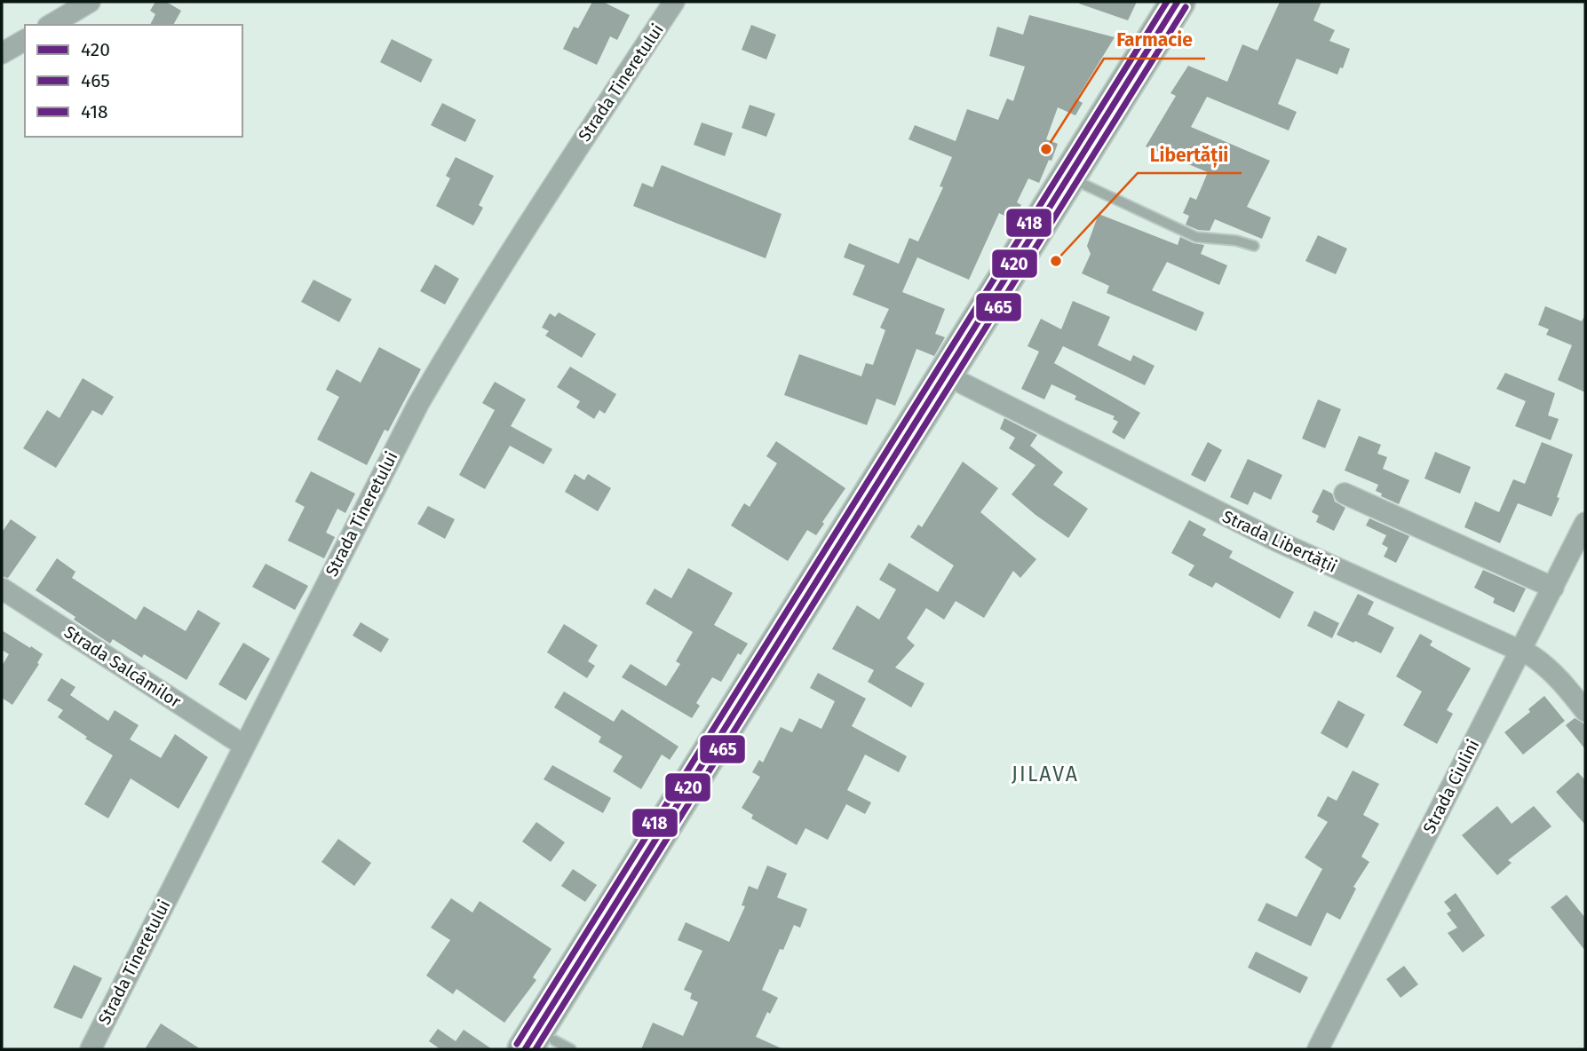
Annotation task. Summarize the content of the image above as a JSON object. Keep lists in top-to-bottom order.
{
  "streets": {
    "street": [
      "Strada Tineretului",
      "Strada Libertății",
      "Strada Salcâmilor",
      "Strada Ciulini"
    ]
  },
  "crossings": [
    ["Strada Tineretului", "Strada Salcâmilor"],
    ["Strada Libertății", "Strada Ciulini"]
  ],
  "districts": ["JILAVA"],
  "places": ["Farmacie", "Libertății"],
  "lines": ["transit line 420", "transit line 418", "transit line 465"],
  "legend": ["420", "465", "418"]
}
